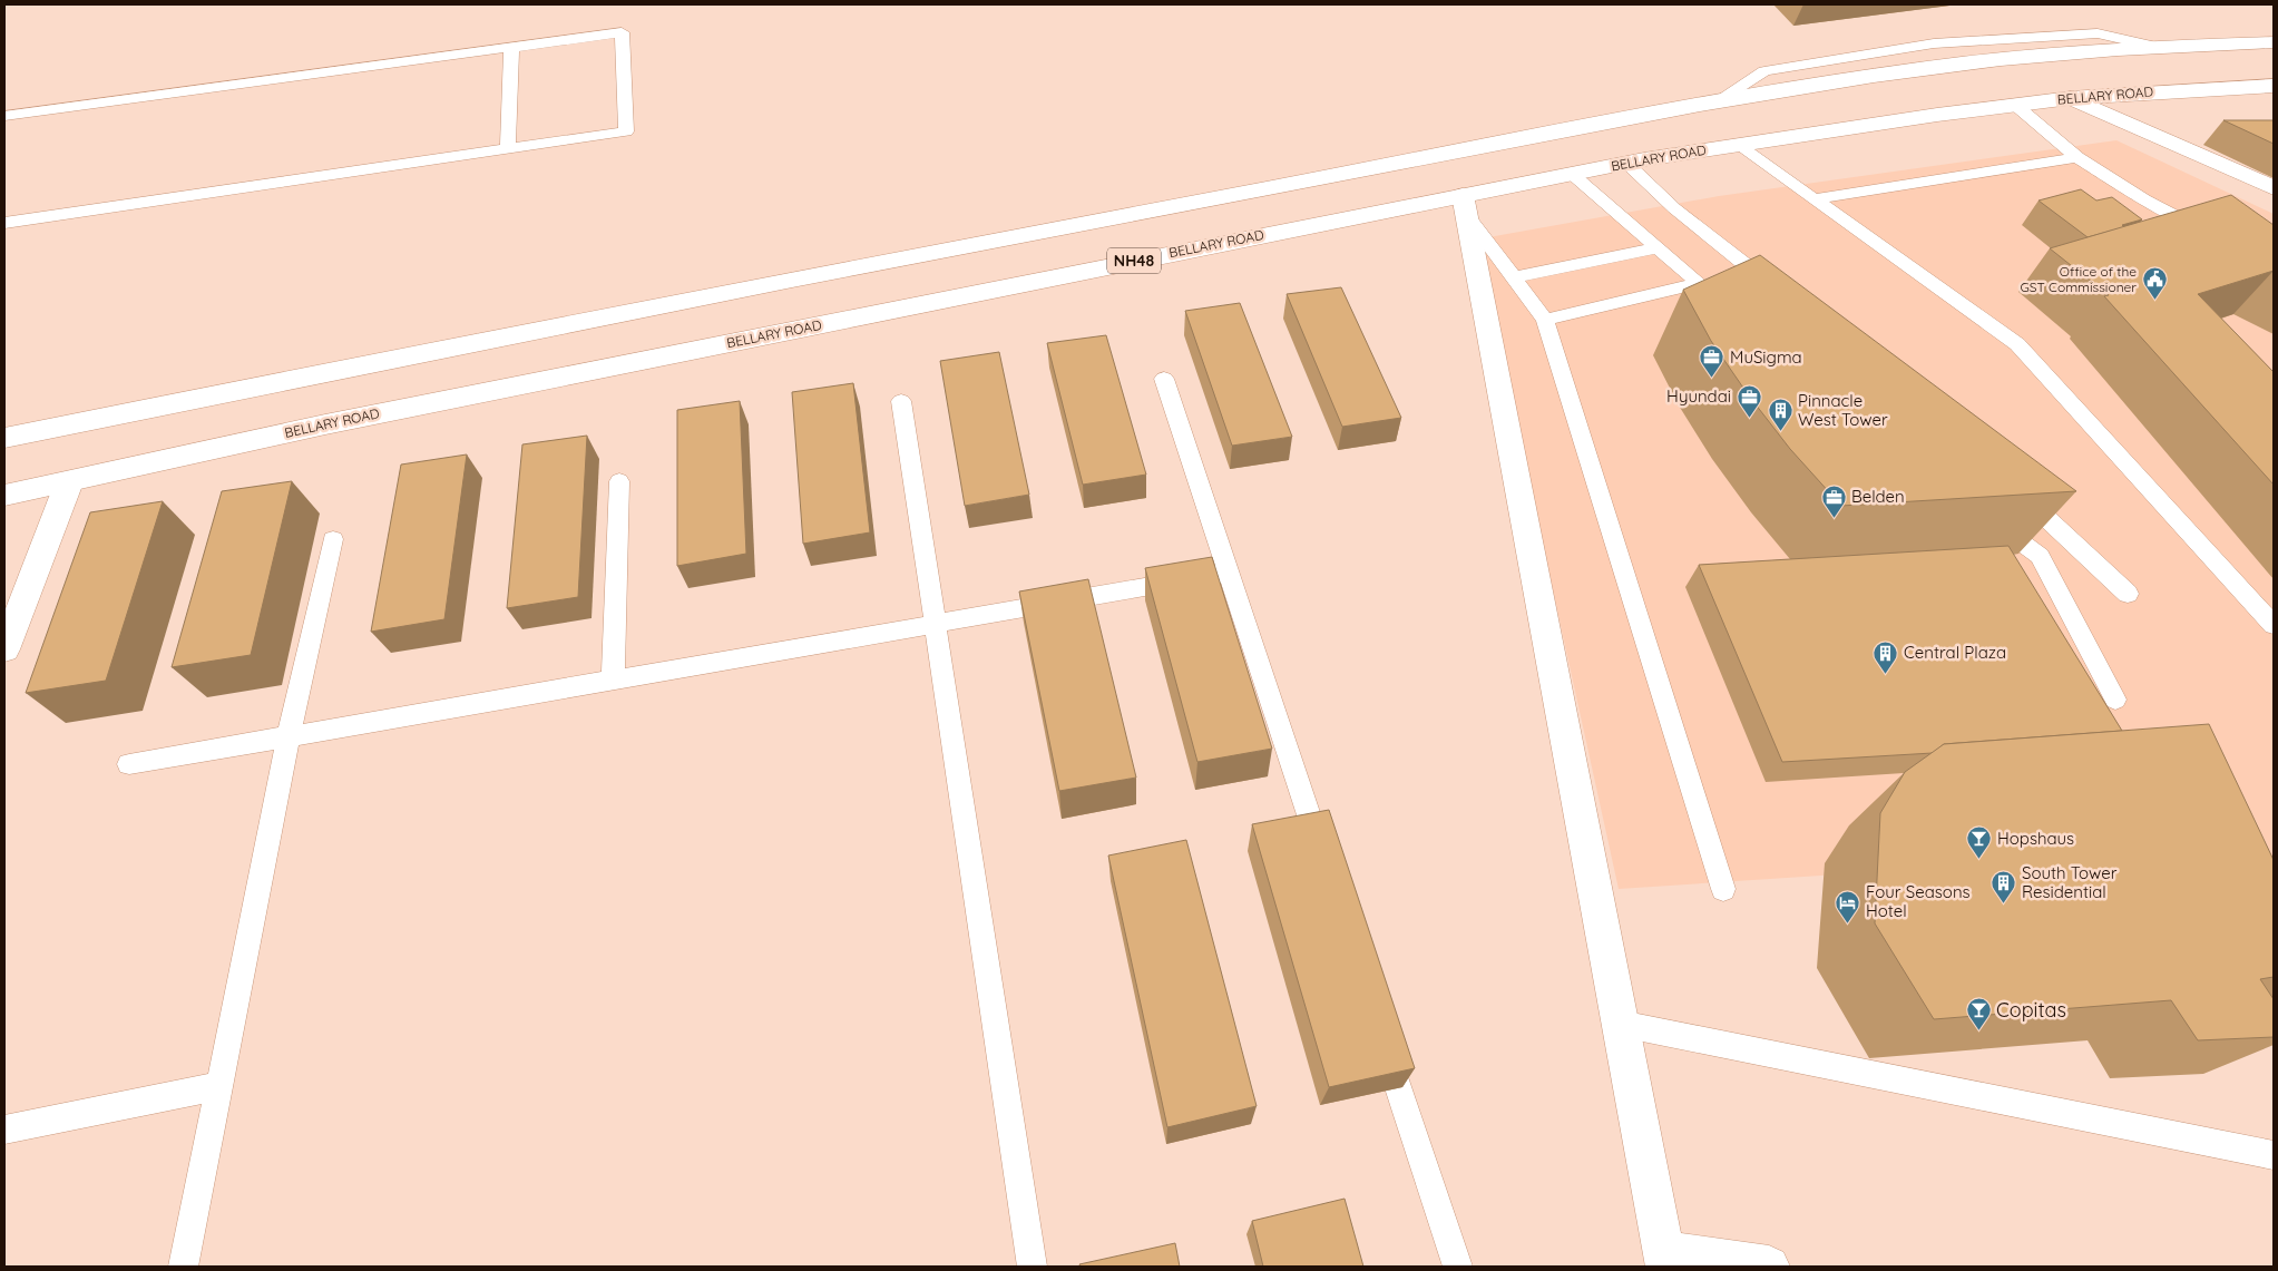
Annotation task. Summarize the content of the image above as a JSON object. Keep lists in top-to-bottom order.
{
  "streets": {
    "main road": ["BELLARY ROAD", "NH48"]
  },
  "places": {
    "public building": ["Office of the GST Commissioner"],
    "office": ["MuSigma", "Hyundai", "Belden"],
    "building": ["Pinnacle West Tower", "Central Plaza", "South Tower Residential"],
    "bar": ["Hopshaus", "Copitas"],
    "hotel": ["Four Seasons Hotel"]
  }
}
